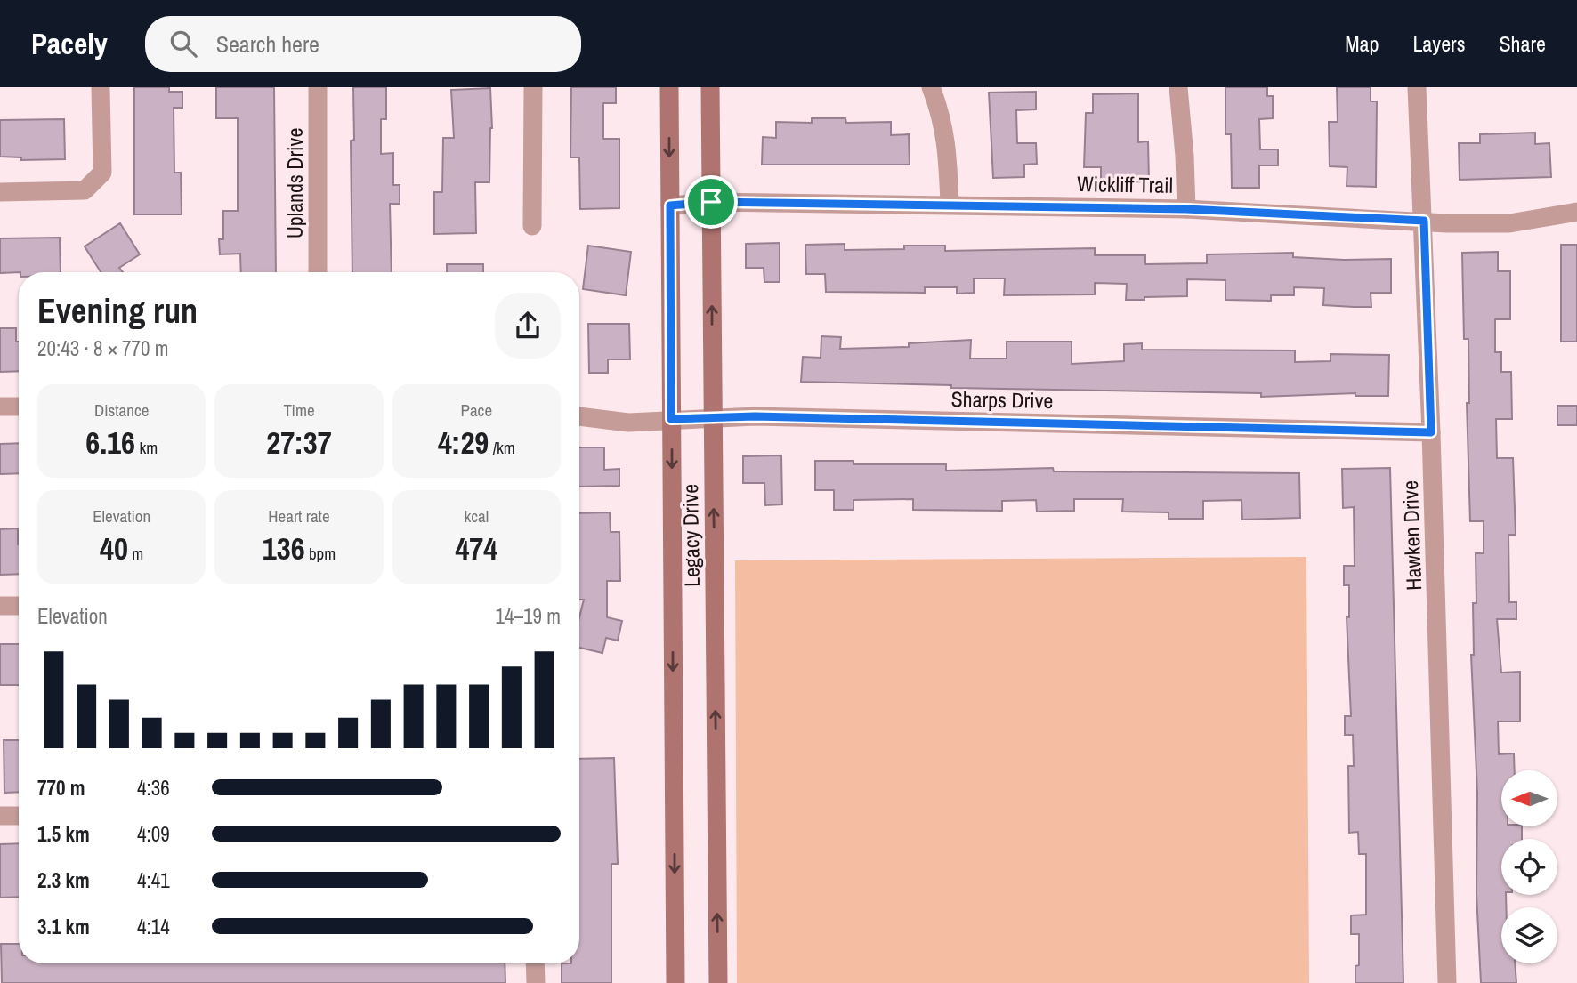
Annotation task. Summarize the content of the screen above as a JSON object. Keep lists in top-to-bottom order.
{
  "streets": {
    "main road": ["Legacy Drive"],
    "street": [
      "Uplands Drive",
      "Wickliff Trail",
      "Sharps Drive",
      "Hawken Drive"
    ]
  },
  "crossings": [
    ["Wickliff Trail", "Legacy Drive"],
    ["Wickliff Trail", "Hawken Drive"],
    ["Sharps Drive", "Legacy Drive"],
    ["Sharps Drive", "Hawken Drive"]
  ],
  "north": "left",
  "page": {
    "header": "Pacely",
    "search": "Search here",
    "nav": ["Map", "Layers", "Share"],
    "heading": ["Evening run", "20:43 · 8 × 770 m"],
    "stats": [
      ["Distance", "6.16 km"],
      ["Time", "27:37"],
      ["Pace", "4:29 /km"],
      ["Elevation", "40 m"],
      ["Heart rate", "136 bpm"],
      ["kcal", "474"]
    ],
    "chart": ["Elevation", "14–19 m"],
    "list": [
      {
        "name": "770 m",
        "note": "4:36"
      },
      {
        "name": "1.5 km",
        "note": "4:09"
      },
      {
        "name": "2.3 km",
        "note": "4:41"
      },
      {
        "name": "3.1 km",
        "note": "4:14"
      }
    ]
  }
}
